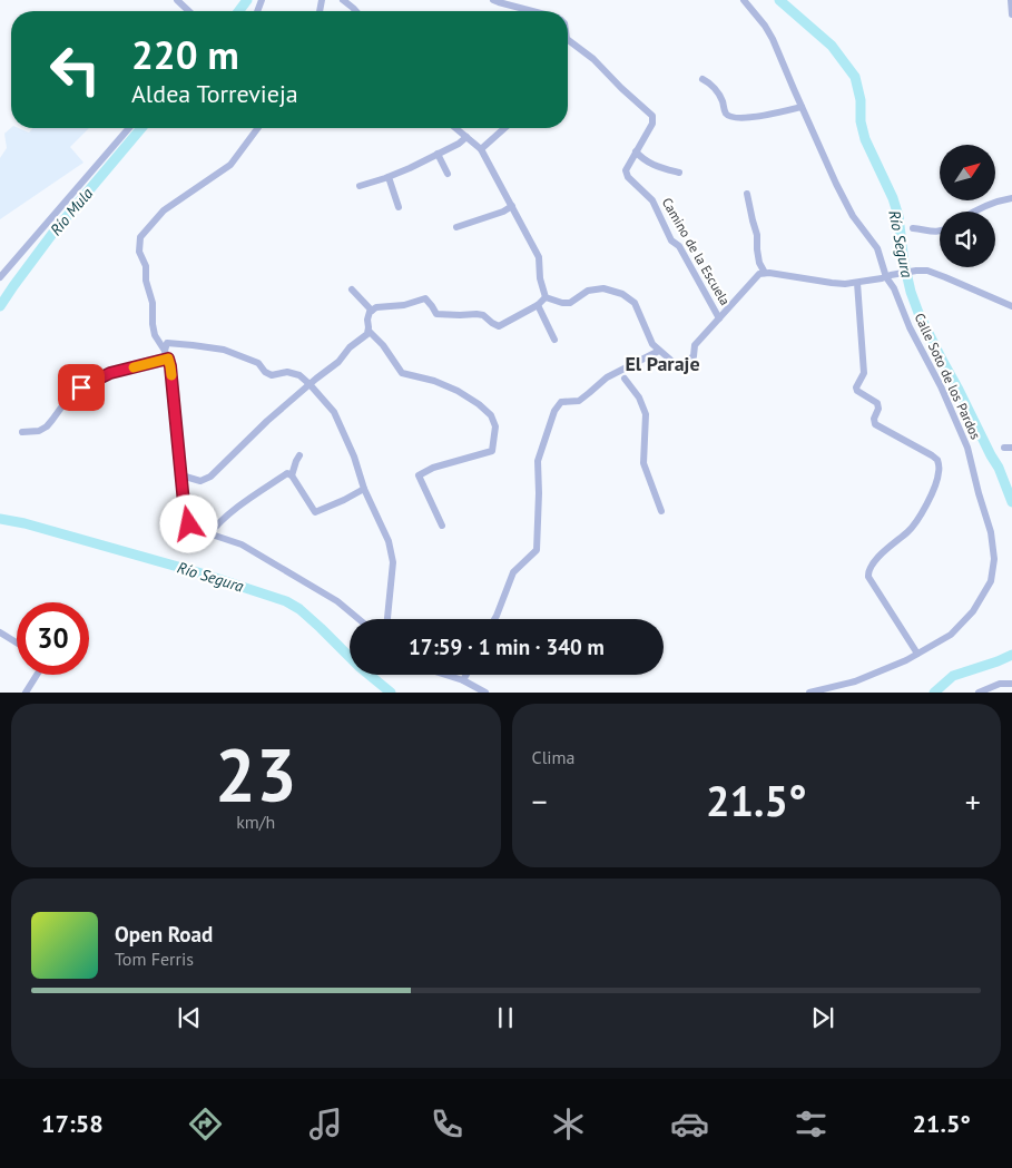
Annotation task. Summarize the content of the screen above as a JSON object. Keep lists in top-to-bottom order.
{
  "streets": {
    "street": ["Camino de la Escuela", "Calle Soto de los Pardos"]
  },
  "districts": ["El Paraje"],
  "water": ["Río Mula", "Río Segura"],
  "north": "top right",
  "page": {
    "turn": ["220 m", "Aldea Torrevieja"],
    "limit": "30",
    "trip": "17:59 · 1 min · 340 m",
    "tile": [
      ["23", "km/h"],
      "Clima"
    ],
    "heat": ["−", "21.5°", "+"],
    "song": ["Open Road", "Tom Ferris"],
    "tabs": ["17:58", "21.5°"]
  }
}
